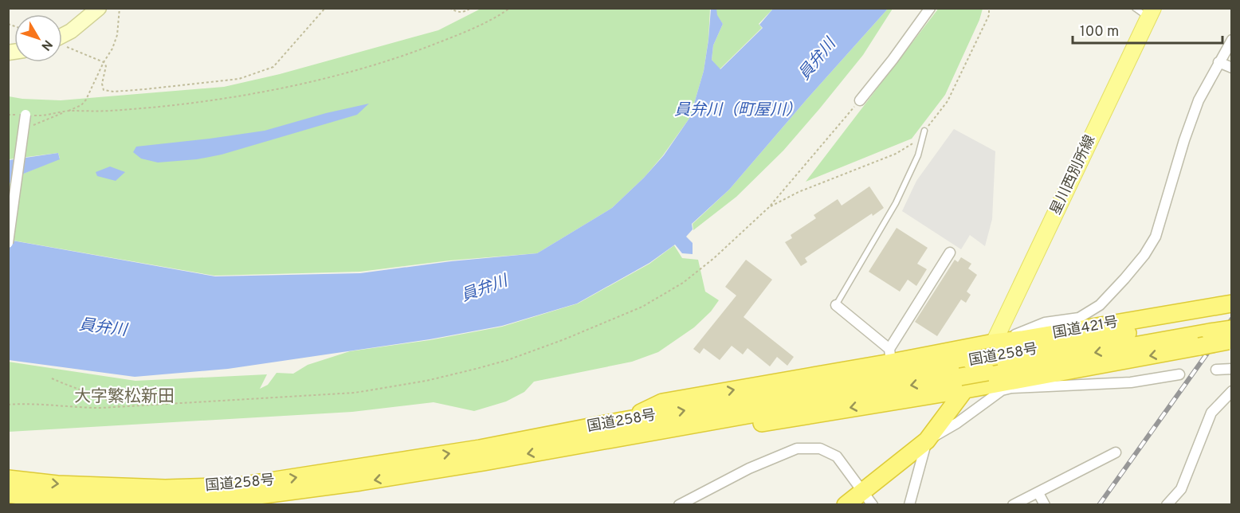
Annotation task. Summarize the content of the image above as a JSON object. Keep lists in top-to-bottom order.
{
  "streets": {
    "highway": ["国道258号"],
    "main road": ["星川西別所線"]
  },
  "crossings": [
    ["星川西別所線", "国道258号"]
  ],
  "districts": ["大字繁松新田"],
  "water": ["員弁川", "員弁川（町屋川）"],
  "scale_bar": "100 m",
  "north": "bottom right"
}
